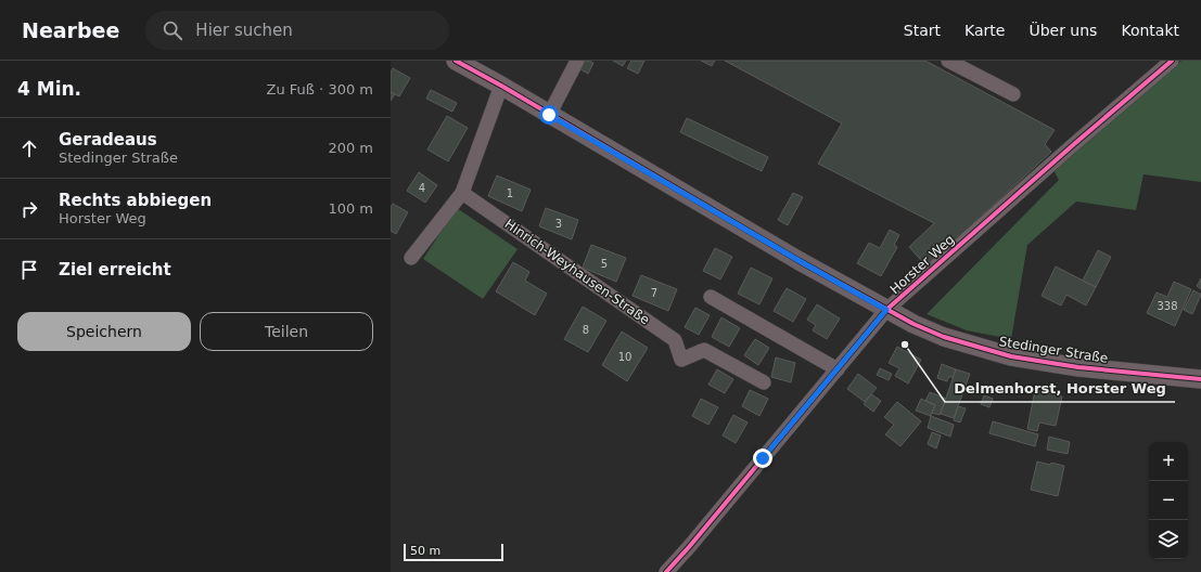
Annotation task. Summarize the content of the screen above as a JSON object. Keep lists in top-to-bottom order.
{
  "streets": {
    "main road": ["Stedinger Straße"],
    "street": ["Horster Weg", "Hinrich-Weyhausen-Straße"]
  },
  "crossings": [
    ["Horster Weg", "Stedinger Straße"]
  ],
  "places": ["Delmenhorst, Horster Weg"],
  "house_numbers": [
    "4",
    "1",
    "3",
    "5",
    "7",
    "338",
    "8",
    "10"
  ],
  "scale_bar": "50 m",
  "page": {
    "header": "Nearbee",
    "search": "Hier suchen",
    "nav": [
      "Start",
      "Karte",
      "Über uns",
      "Kontakt"
    ],
    "heading": ["4 Min.", "Zu Fuß · 300 m"],
    "list": [
      ["Geradeaus", "Stedinger Straße", "200 m"],
      ["Rechts abbiegen", "Horster Weg", "100 m"],
      "Ziel erreicht"
    ],
    "buttons": ["Speichern", "Teilen"],
    "map_buttons": ["+", "−"],
    "scale": "50 m"
  }
}
